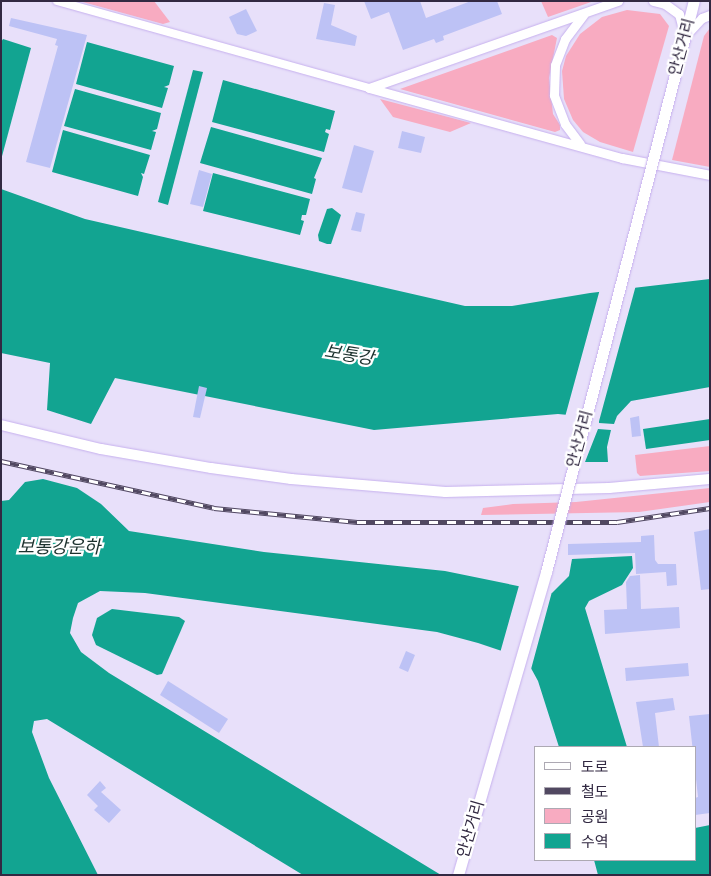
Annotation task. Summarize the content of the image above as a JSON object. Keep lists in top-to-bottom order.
{
  "streets": {
    "main road": ["안산거리"]
  },
  "water": ["보통강", "보통강운하"],
  "legend": [
    "도로",
    "철도",
    "공원",
    "수역"
  ]
}
